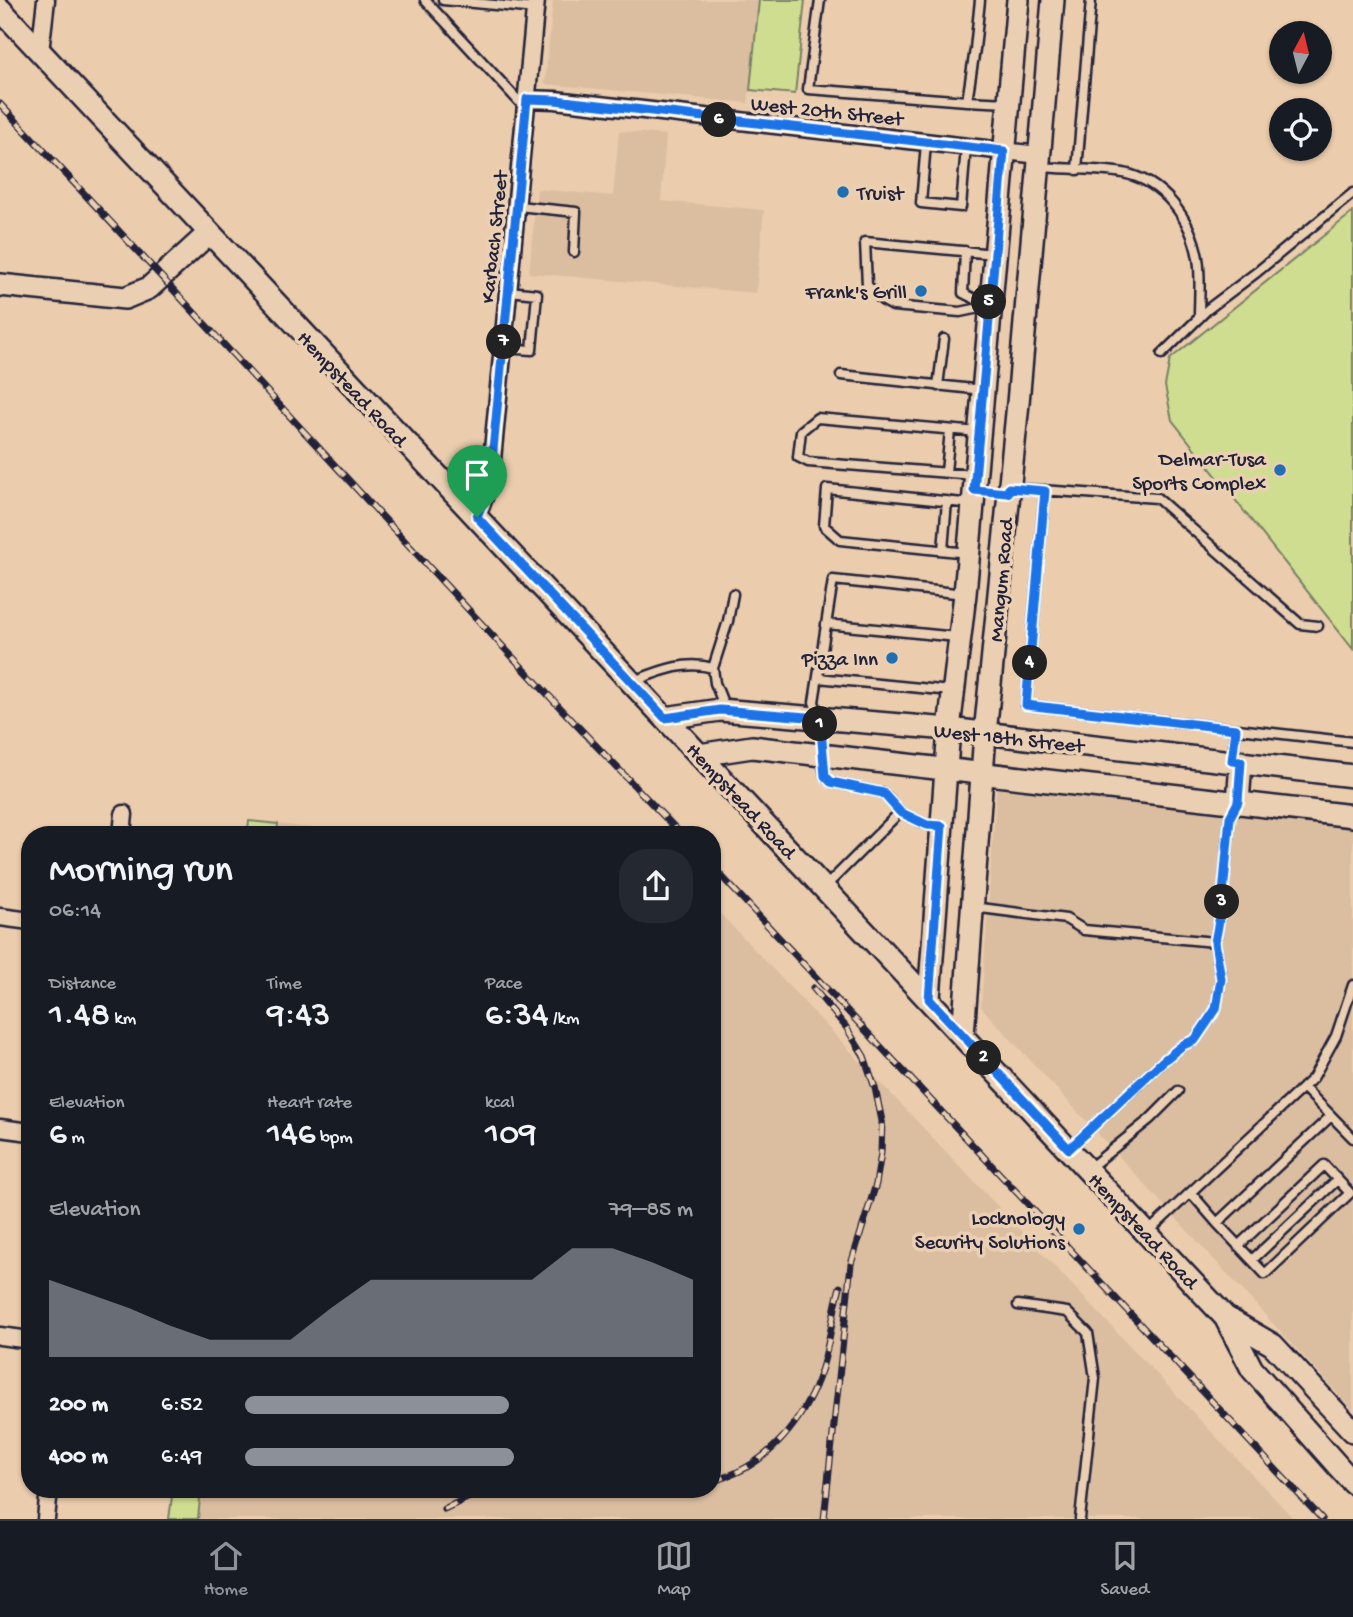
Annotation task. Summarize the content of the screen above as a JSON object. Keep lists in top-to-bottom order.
{
  "streets": {
    "main road": ["Hempstead Road", "Mangum Road", "West 18th Street"],
    "street": ["West 20th Street", "Karbach Street"]
  },
  "crossings": [
    ["West 20th Street", "Karbach Street"],
    ["West 20th Street", "Mangum Road"],
    ["Karbach Street", "Hempstead Road"],
    ["Hempstead Road", "Mangum Road"],
    ["Hempstead Road", "West 18th Street"],
    ["Mangum Road", "West 18th Street"]
  ],
  "places": [
    "Truist",
    "Frank's Grill",
    "Delmar-Tusa Sports Complex",
    "Pizza Inn",
    "Locknology Security Solutions"
  ],
  "north": "top",
  "page": {
    "pins": [
      "6",
      "5",
      "7",
      "4",
      "1",
      "3",
      "2"
    ],
    "heading": ["Morning run", "06:14"],
    "stats": [
      ["Distance", "1.48 km"],
      ["Time", "9:43"],
      ["Pace", "6:34 /km"],
      ["Elevation", "6 m"],
      ["Heart rate", "146 bpm"],
      ["kcal", "109"]
    ],
    "chart": ["Elevation", "79–85 m"],
    "list": [
      {
        "name": "200 m",
        "note": "6:52"
      },
      {
        "name": "400 m",
        "note": "6:49"
      }
    ],
    "tabs": ["Home", "Map", "Saved"]
  }
}
